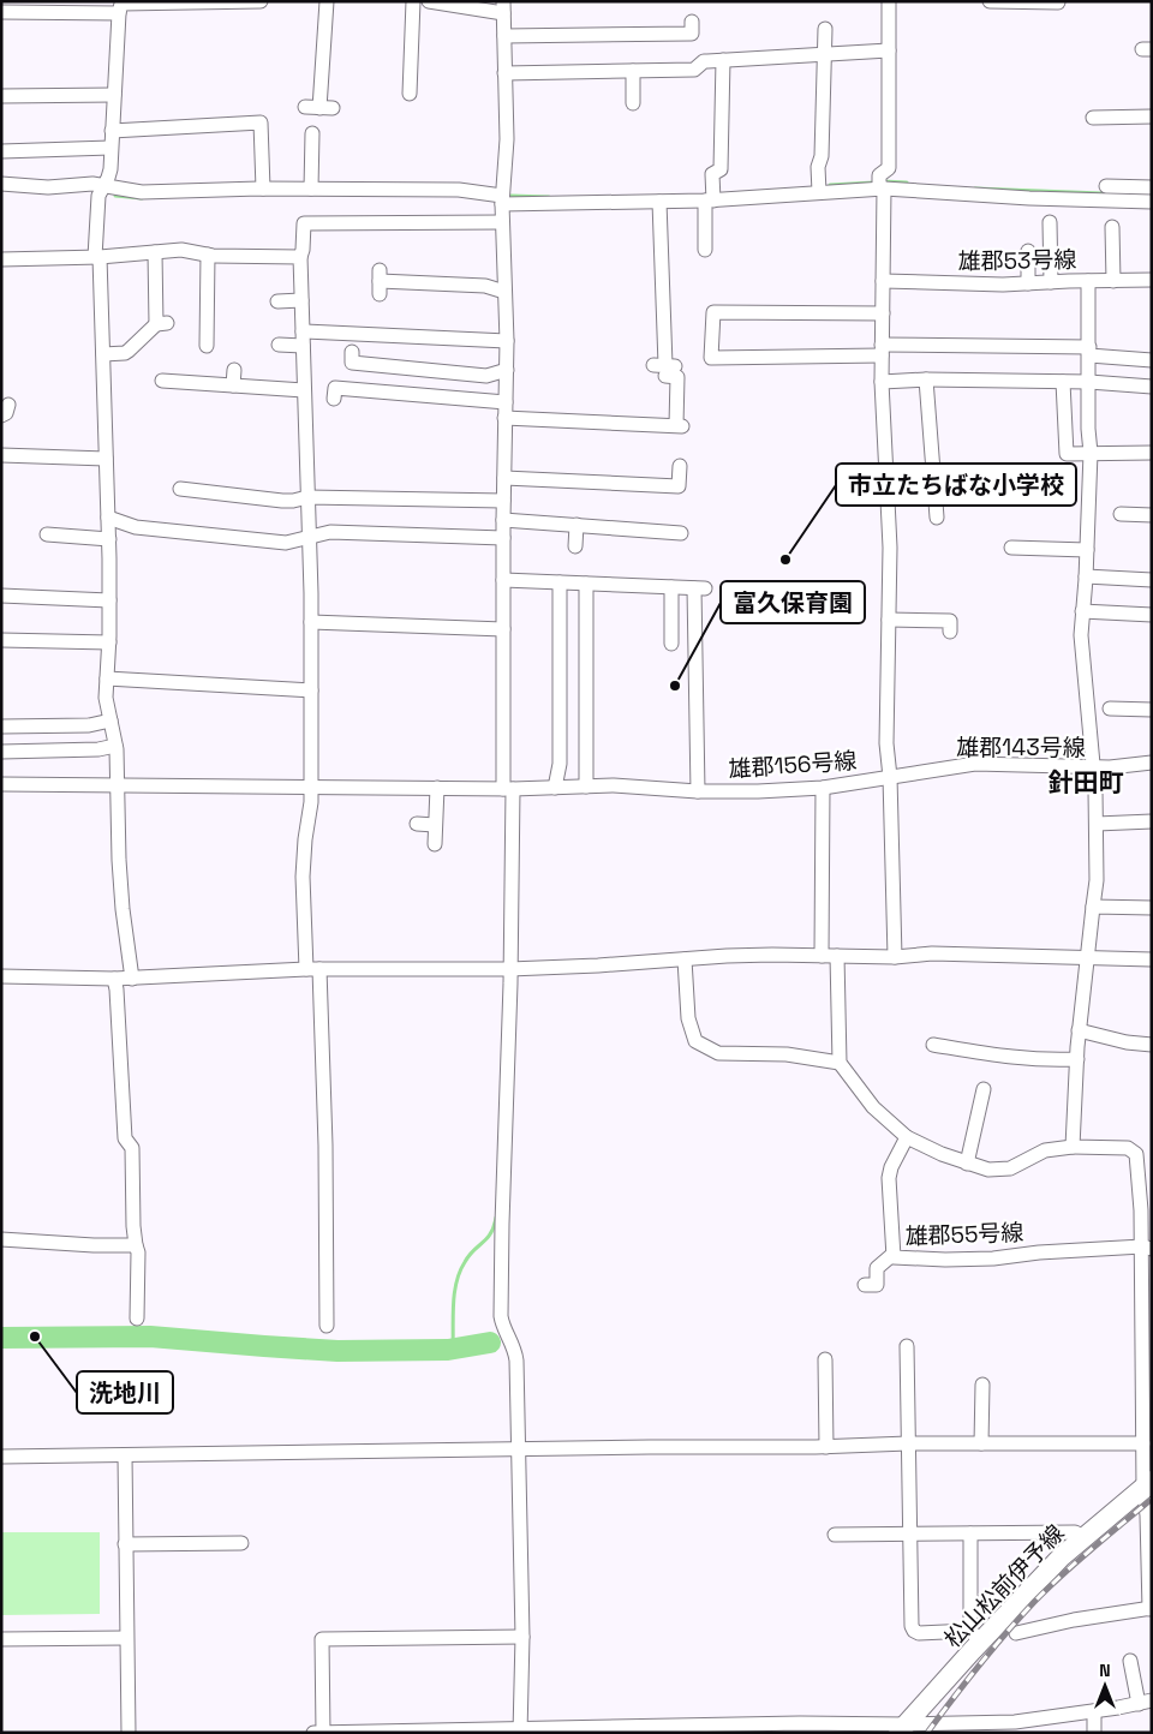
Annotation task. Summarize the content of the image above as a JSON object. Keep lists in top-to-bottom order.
{
  "streets": {
    "main road": ["松山松前伊予線"],
    "street": [
      "雄郡53号線",
      "雄郡143号線",
      "雄郡156号線",
      "雄郡55号線"
    ]
  },
  "crossings": [
    ["雄郡143号線", "雄郡156号線"]
  ],
  "districts": ["針田町"],
  "places": ["市立たちばな小学校", "富久保育園", "洗地川"],
  "north": "top"
}
